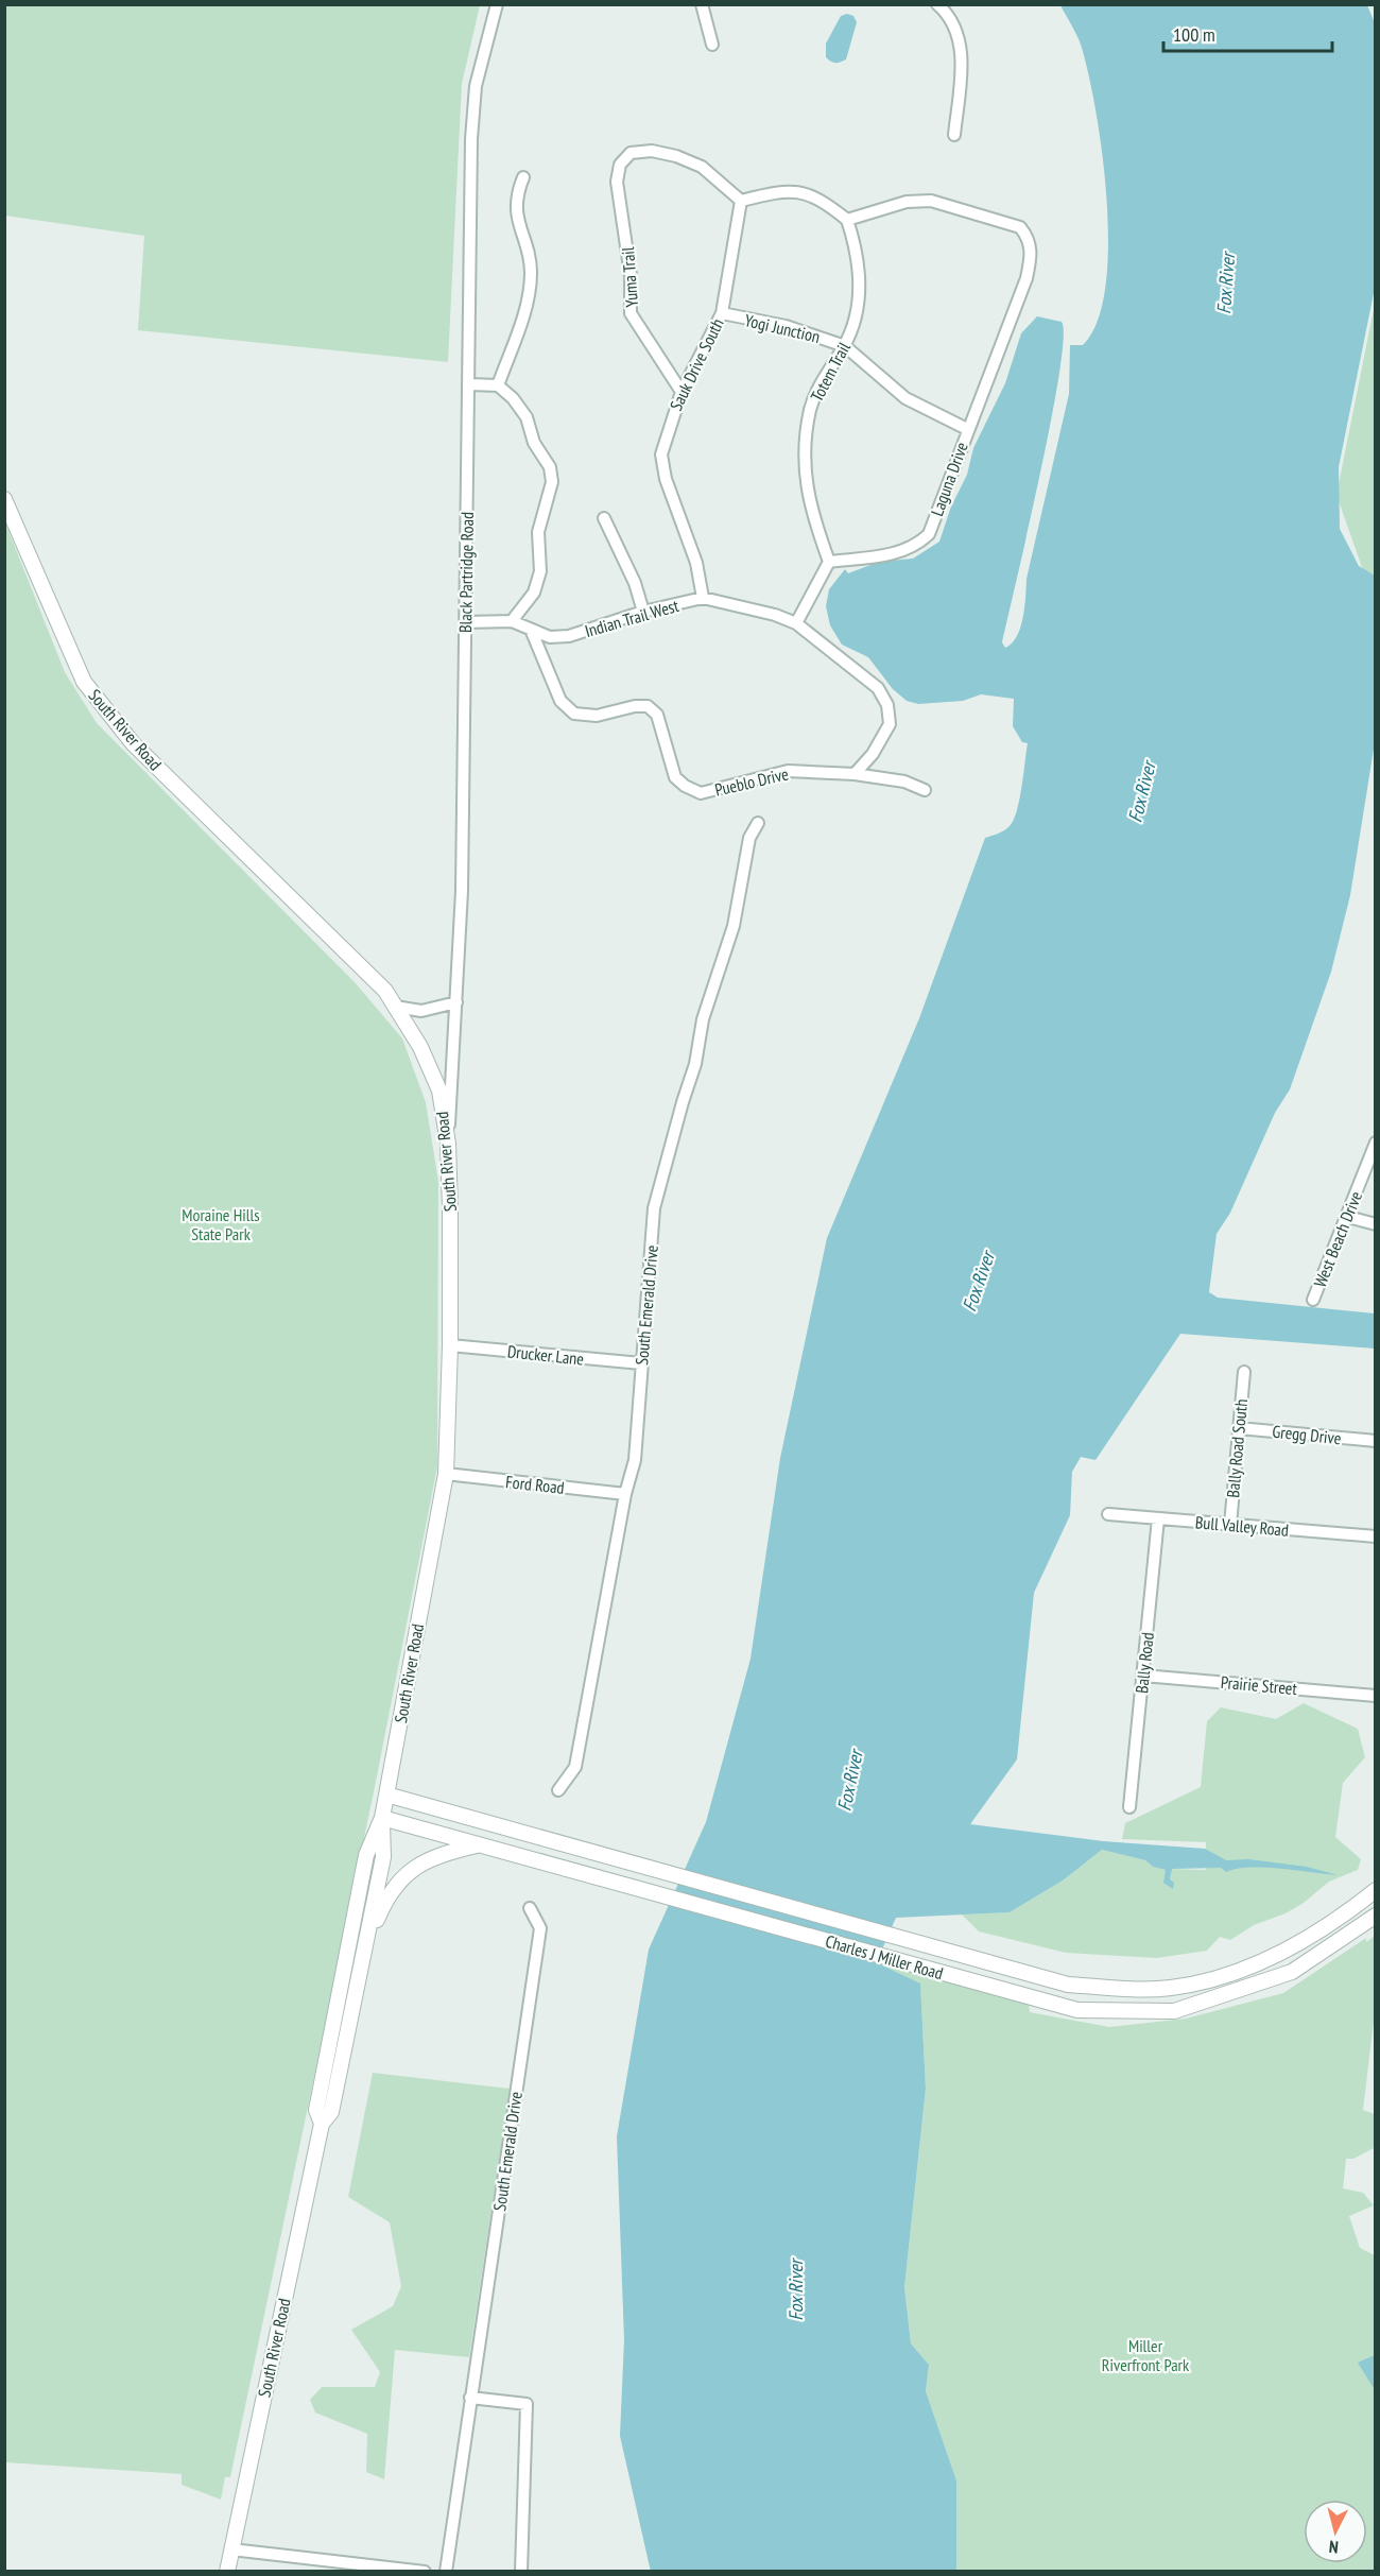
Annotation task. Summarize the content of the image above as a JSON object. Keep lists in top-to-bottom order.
{
  "streets": {
    "street": [
      "Yuma Trail",
      "Yogi Junction",
      "Sauk Drive South",
      "Totem Trail",
      "Laguna Drive",
      "Black Partridge Road",
      "Indian Trail West",
      "South River Road",
      "Pueblo Drive",
      "West Beach Drive",
      "South Emerald Drive",
      "Drucker Lane",
      "Gregg Drive",
      "Bally Road South",
      "Ford Road",
      "Bull Valley Road",
      "Bally Road",
      "Prairie Street",
      "Charles J Miller Road"
    ]
  },
  "crossings": [
    ["Yuma Trail", "Sauk Drive South"],
    ["Yogi Junction", "Sauk Drive South"],
    ["Yogi Junction", "Totem Trail"],
    ["Yogi Junction", "Laguna Drive"],
    ["Sauk Drive South", "Indian Trail West"],
    ["Totem Trail", "Laguna Drive"],
    ["Black Partridge Road", "Indian Trail West"],
    ["Black Partridge Road", "South River Road"],
    ["Indian Trail West", "Pueblo Drive"],
    ["South River Road", "Drucker Lane"],
    ["South River Road", "Ford Road"],
    ["South River Road", "Charles J Miller Road"],
    ["South Emerald Drive", "Drucker Lane"],
    ["South Emerald Drive", "Ford Road"],
    ["Gregg Drive", "Bally Road South"],
    ["Bally Road South", "Bull Valley Road"],
    ["Bull Valley Road", "Bally Road"],
    ["Bally Road", "Prairie Street"]
  ],
  "water": ["Fox River"],
  "parks": ["Moraine Hills State Park", "Miller Riverfront Park"],
  "scale_bar": "100 m",
  "north": "bottom"
}
